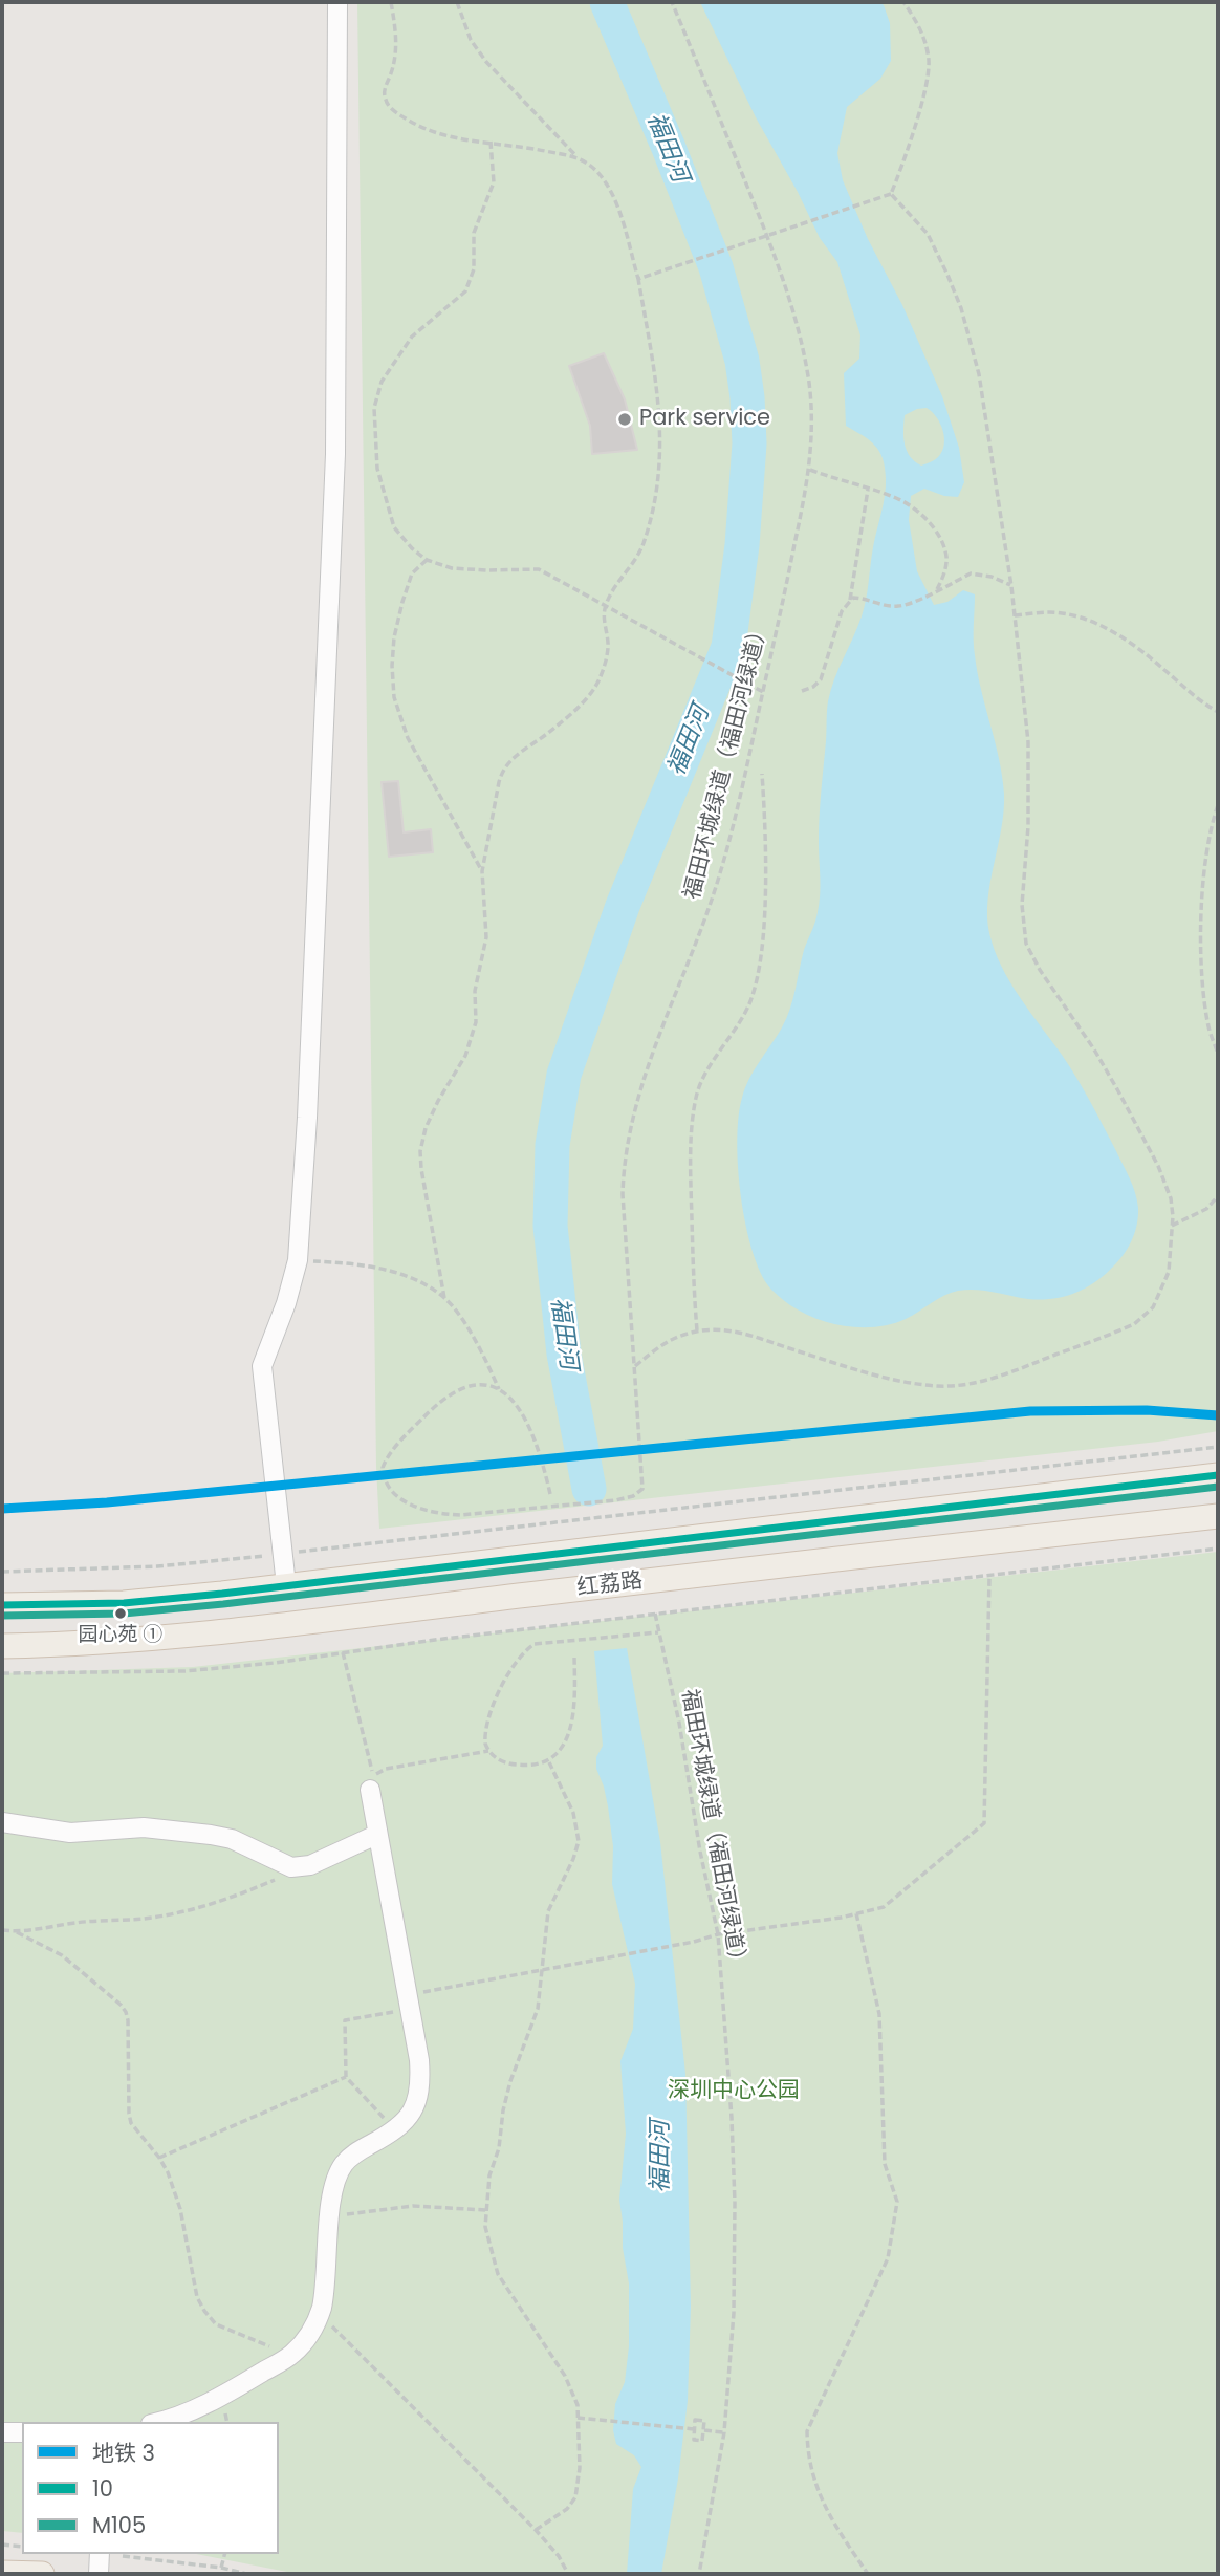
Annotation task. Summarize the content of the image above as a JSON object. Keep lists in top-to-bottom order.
{
  "streets": {
    "main road": ["红荔路"],
    "path": ["福田环城绿道（福田河绿道）"]
  },
  "water": ["福田河"],
  "parks": ["深圳中心公园"],
  "places": ["Park service", "园心苑 ①"],
  "lines": ["metro line 3", "transit line 10", "transit line M105"],
  "legend": ["地铁 3", "10", "M105"]
}
